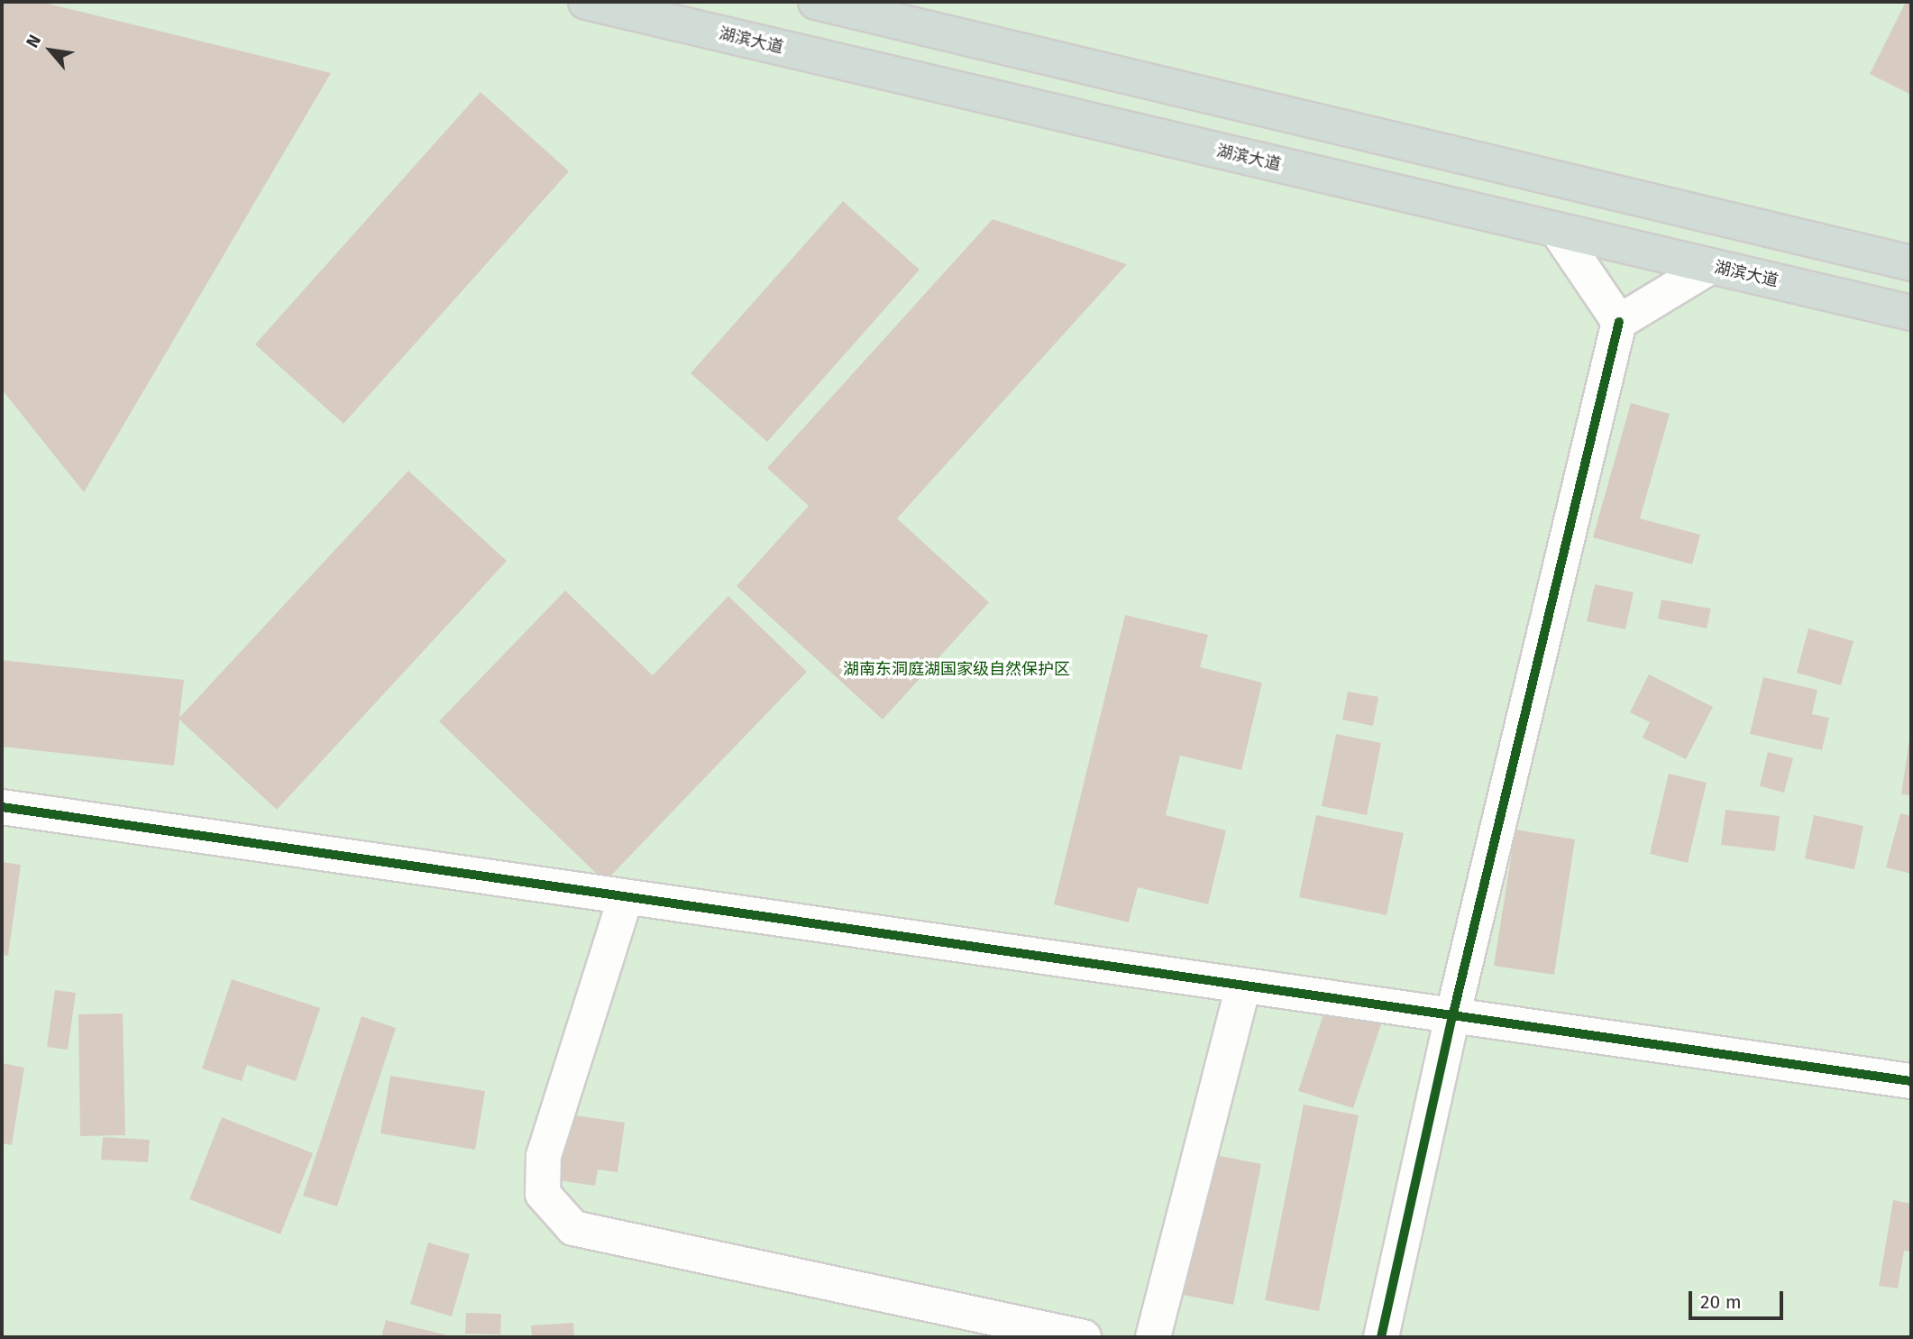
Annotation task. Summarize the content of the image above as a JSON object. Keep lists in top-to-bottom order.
{
  "streets": {
    "highway": ["湖滨大道"]
  },
  "parks": ["湖南东洞庭湖国家级自然保护区"],
  "scale_bar": "20 m",
  "north": "top left"
}
